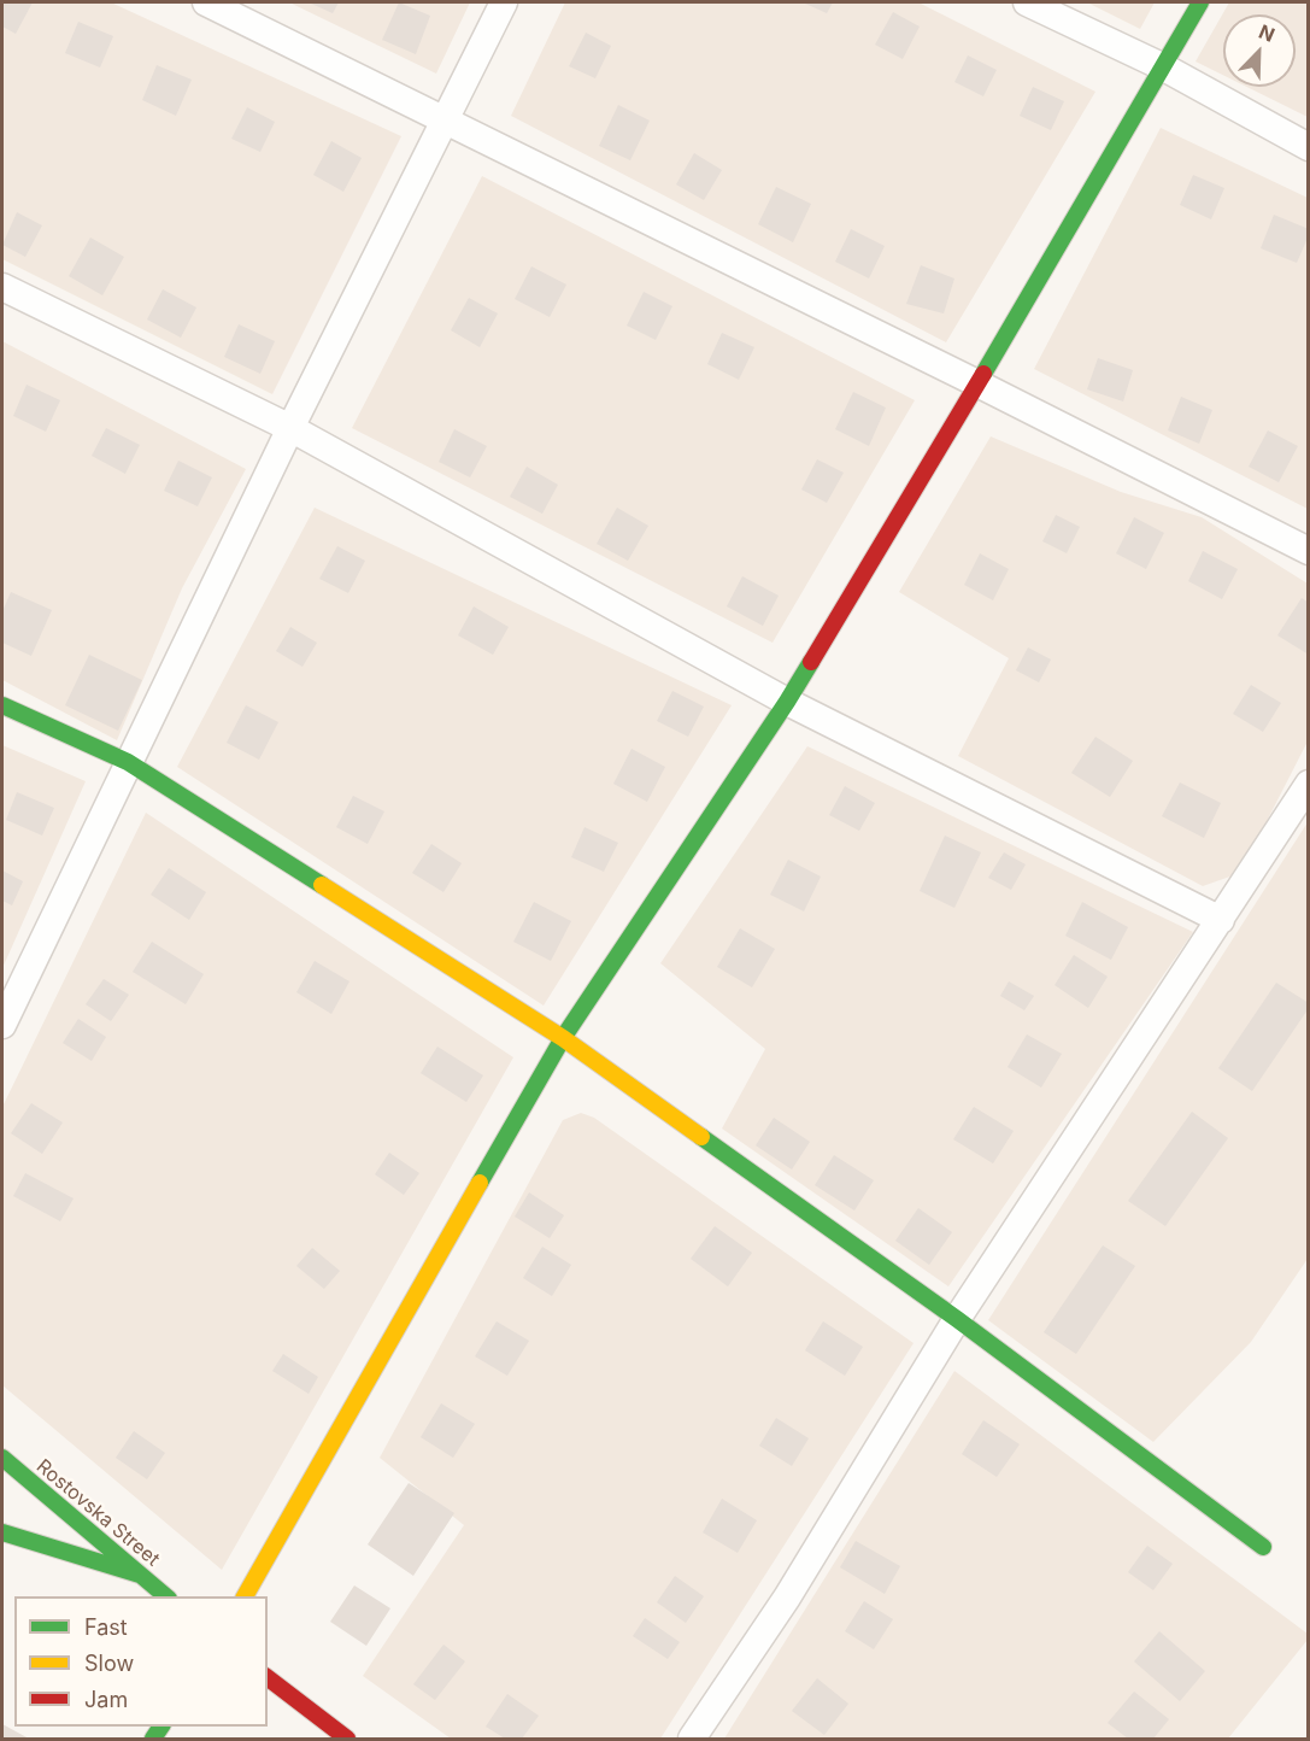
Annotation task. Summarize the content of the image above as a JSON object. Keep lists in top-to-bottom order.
{
  "streets": {
    "main road": ["Rostovska Street"]
  },
  "legend": ["Fast", "Slow", "Jam"],
  "north": "top right"
}
